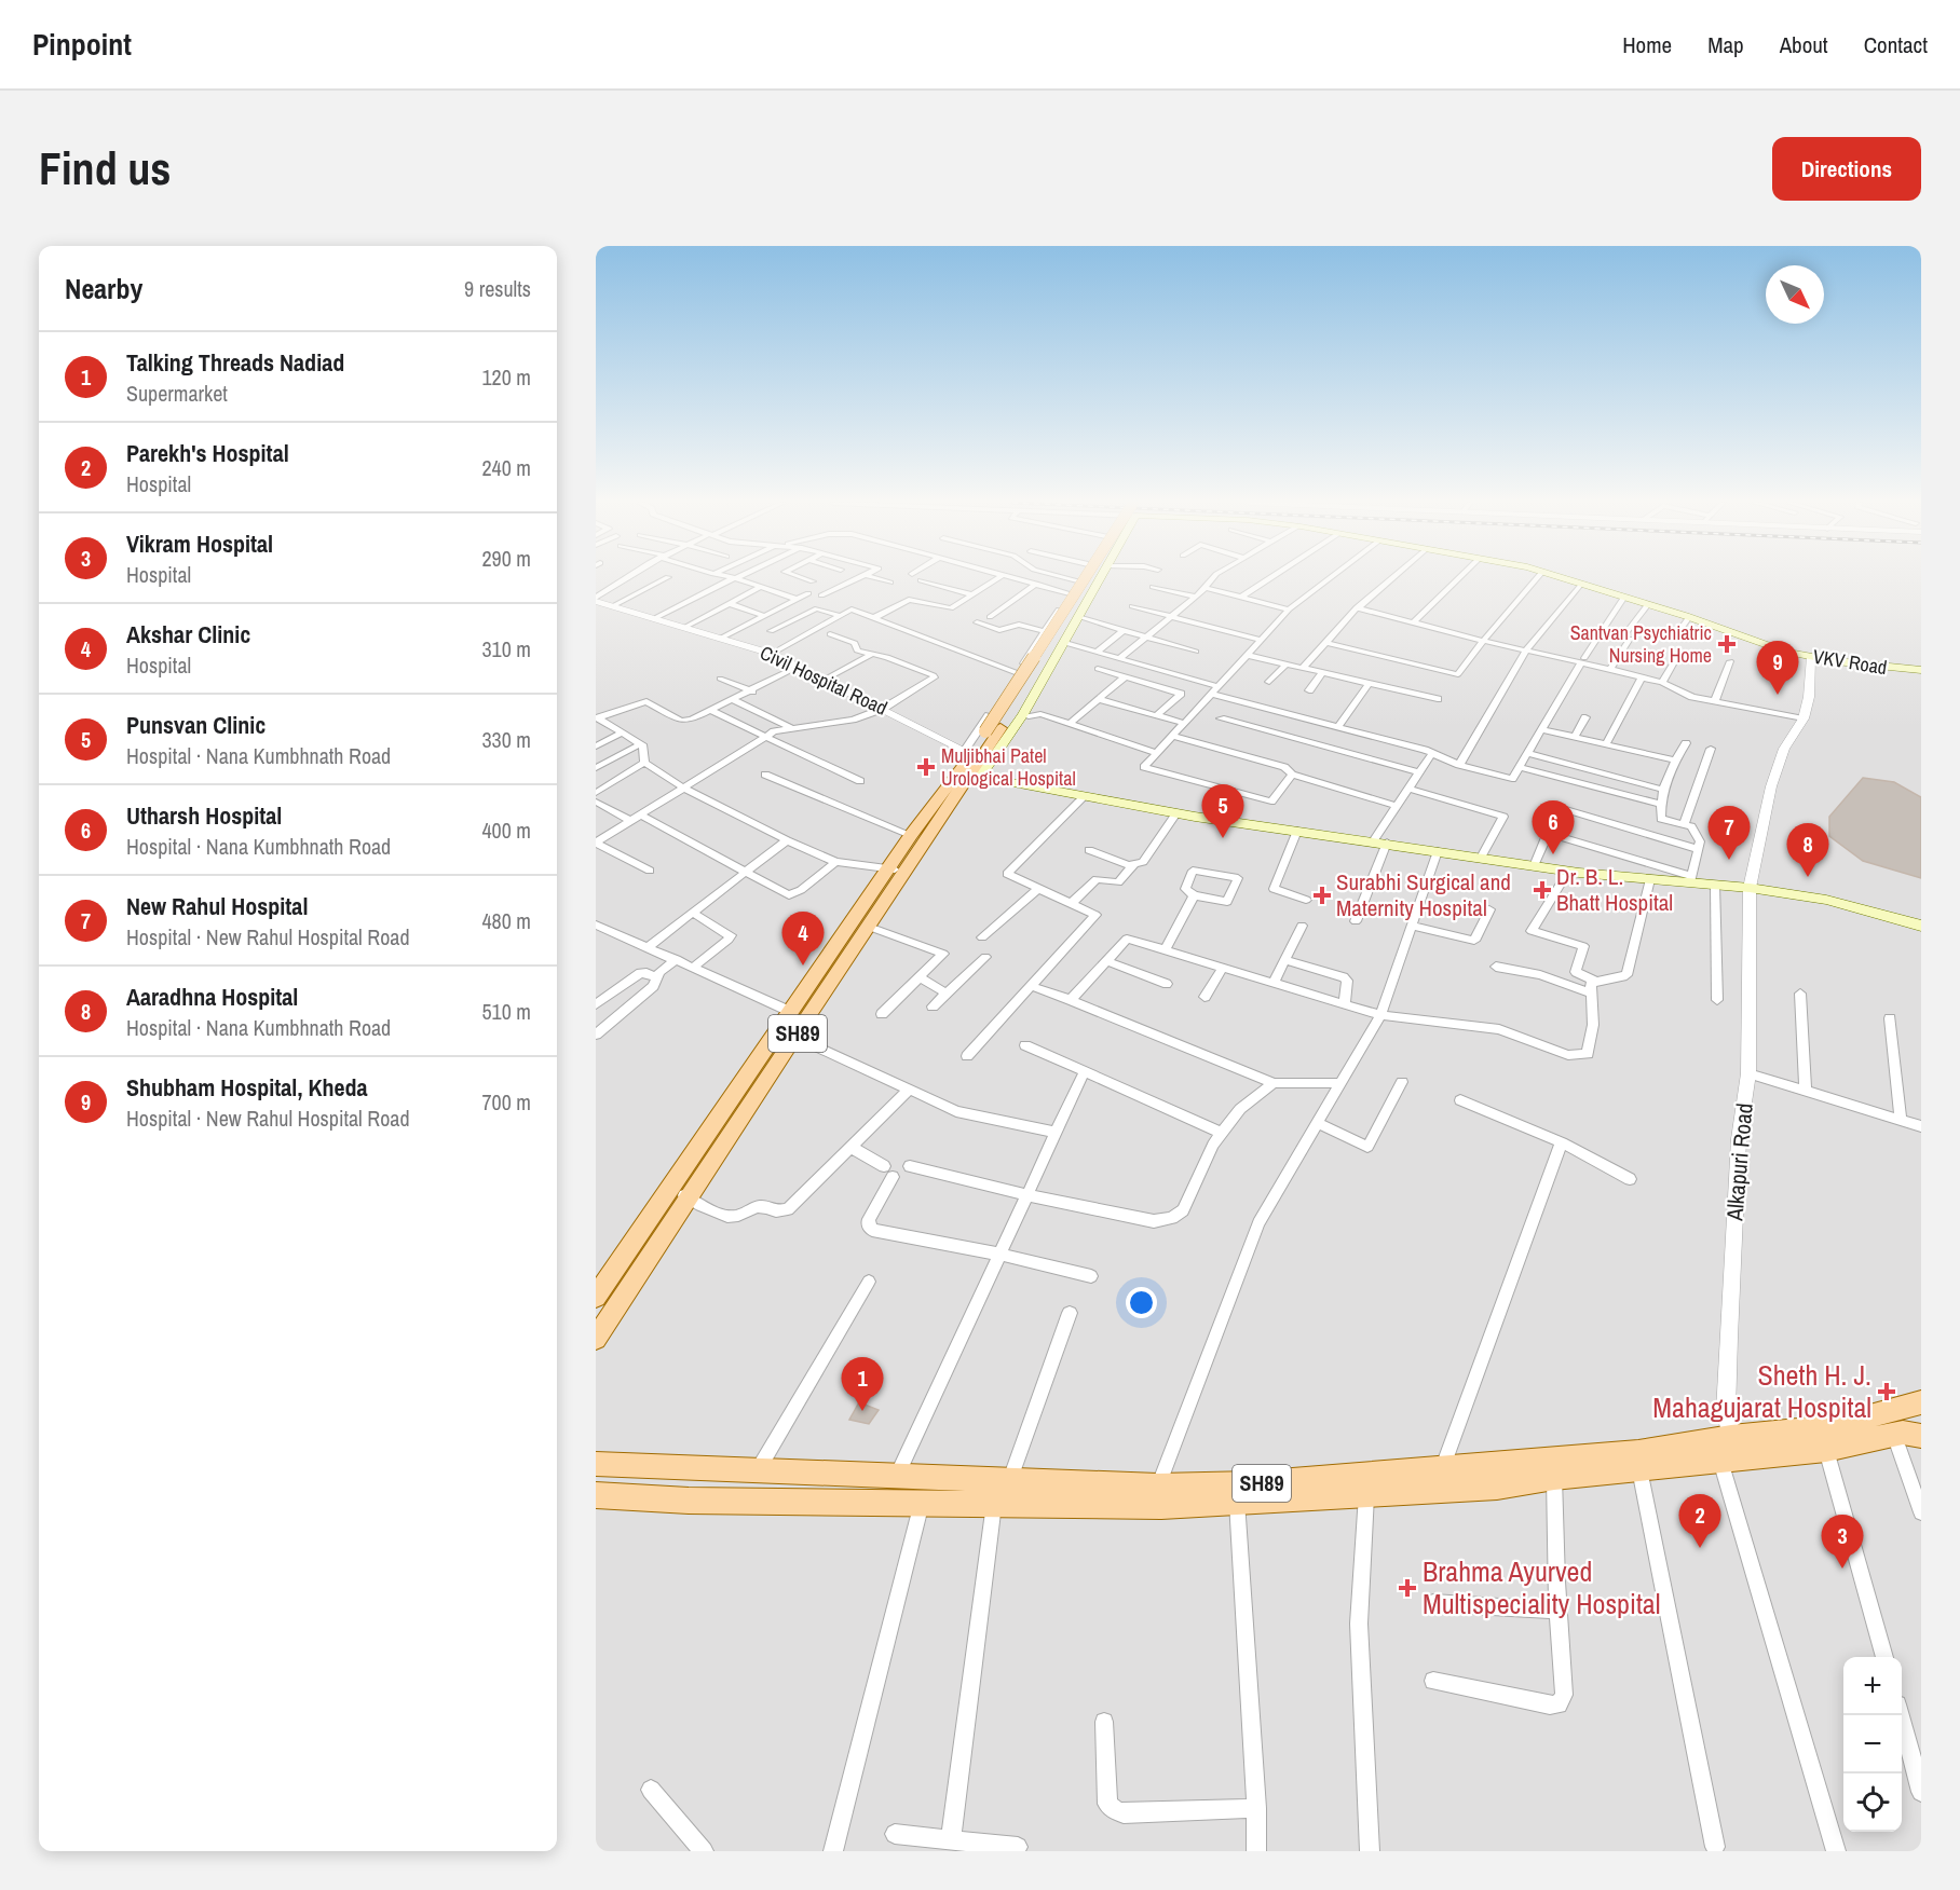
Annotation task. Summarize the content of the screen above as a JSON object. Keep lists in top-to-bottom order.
{
  "streets": {
    "main road": ["VKV Road", "SH89"],
    "street": ["Civil Hospital Road", "Alkapuri Road"]
  },
  "crossings": [
    ["Civil Hospital Road", "SH89"],
    ["SH89", "Alkapuri Road"]
  ],
  "places": {
    "health": [
      "Santvan Psychiatric Nursing Home",
      "Muljibhai Patel Urological Hospital",
      "Dr. B. L. Bhatt Hospital",
      "Surabhi Surgical and Maternity Hospital",
      "Sheth H. J. Mahagujarat Hospital",
      "Brahma Ayurved Multispeciality Hospital"
    ]
  },
  "north": "bottom right",
  "page": {
    "header": "Pinpoint",
    "nav": [
      "Home",
      "Map",
      "About",
      "Contact"
    ],
    "buttons": "Directions",
    "title": "Find us",
    "heading": ["Nearby", "9 results"],
    "list": [
      {
        "mark": "1",
        "name": "Talking Threads Nadiad",
        "note": "Supermarket",
        "value": "120 m"
      },
      {
        "mark": "2",
        "name": "Parekh's Hospital",
        "note": "Hospital",
        "value": "240 m"
      },
      {
        "mark": "3",
        "name": "Vikram Hospital",
        "note": "Hospital",
        "value": "290 m"
      },
      {
        "mark": "4",
        "name": "Akshar Clinic",
        "note": "Hospital",
        "value": "310 m"
      },
      {
        "mark": "5",
        "name": "Punsvan Clinic",
        "note": "Hospital · Nana Kumbhnath Road",
        "value": "330 m"
      },
      {
        "mark": "6",
        "name": "Utharsh Hospital",
        "note": "Hospital · Nana Kumbhnath Road",
        "value": "400 m"
      },
      {
        "mark": "7",
        "name": "New Rahul Hospital",
        "note": "Hospital · New Rahul Hospital Road",
        "value": "480 m"
      },
      {
        "mark": "8",
        "name": "Aaradhna Hospital",
        "note": "Hospital · Nana Kumbhnath Road",
        "value": "510 m"
      },
      {
        "mark": "9",
        "name": "Shubham Hospital, Kheda",
        "note": "Hospital · New Rahul Hospital Road",
        "value": "700 m"
      }
    ],
    "pins": [
      "9",
      "5",
      "6",
      "7",
      "8",
      "4",
      "1",
      "2",
      "3"
    ],
    "map_buttons": ["+", "−"]
  }
}
